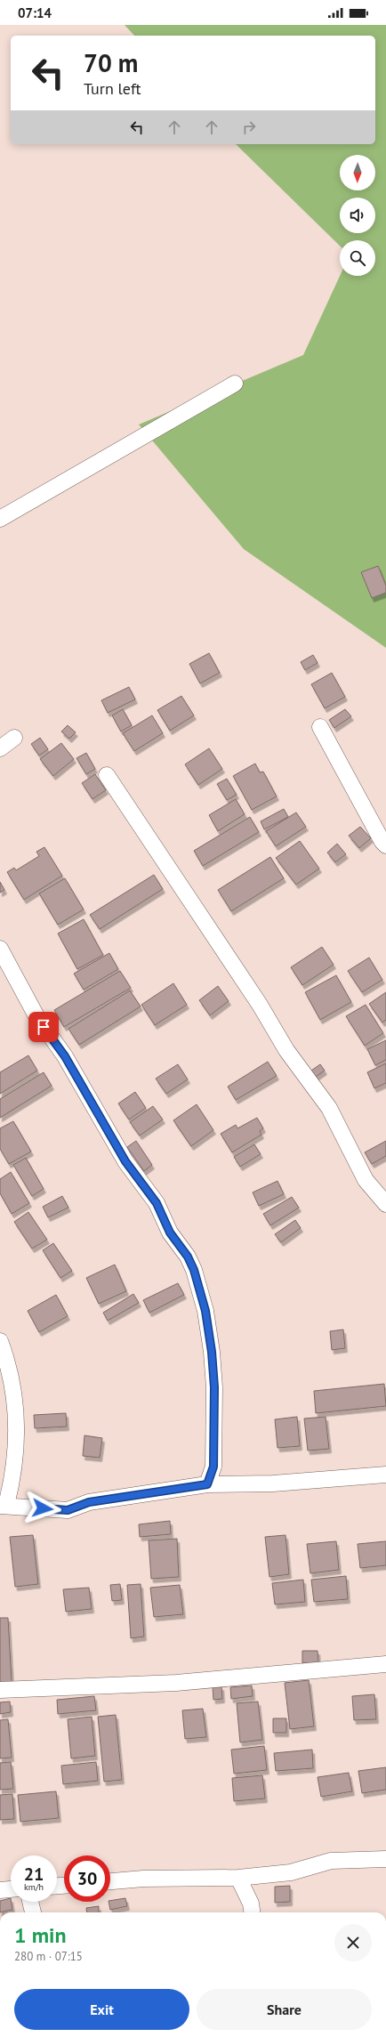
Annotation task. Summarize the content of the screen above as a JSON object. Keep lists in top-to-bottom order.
{
  "north": "bottom",
  "page": {
    "status": "07:14",
    "turn": ["70 m", "Turn left"],
    "speed": "21 km/h",
    "limit": "30",
    "heading": ["1 min", "280 m · 07:15"],
    "buttons": ["Exit", "Share"]
  }
}
